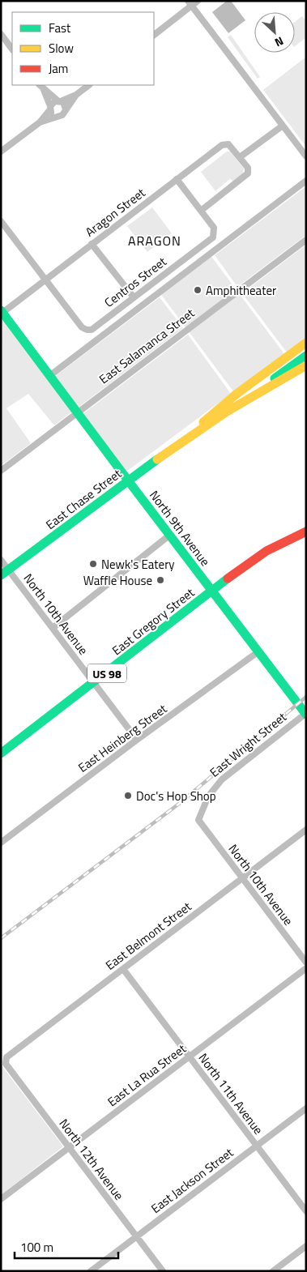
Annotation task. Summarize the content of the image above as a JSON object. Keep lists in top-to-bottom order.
{
  "streets": {
    "main road": [
      "East Chase Street",
      "North 9th Avenue",
      "East Gregory Street",
      "US 98"
    ],
    "street": [
      "Aragon Street",
      "Centros Street",
      "East Salamanca Street",
      "North 10th Avenue",
      "East Heinberg Street",
      "East Wright Street",
      "East Belmont Street",
      "East La Rua Street",
      "North 11th Avenue",
      "North 12th Avenue",
      "East Jackson Street"
    ]
  },
  "crossings": [
    ["Aragon Street", "Centros Street"],
    ["Aragon Street", "North 9th Avenue"],
    ["East Salamanca Street", "North 9th Avenue"],
    ["East Chase Street", "North 9th Avenue"],
    ["East Chase Street", "North 10th Avenue"],
    ["North 9th Avenue", "East Gregory Street"],
    ["North 9th Avenue", "East Heinberg Street"],
    ["North 9th Avenue", "East Wright Street"],
    ["North 10th Avenue", "East Gregory Street"],
    ["North 10th Avenue", "East Heinberg Street"],
    ["North 10th Avenue", "East Wright Street"],
    ["North 10th Avenue", "East Belmont Street"],
    ["East Belmont Street", "North 11th Avenue"],
    ["East Belmont Street", "North 12th Avenue"],
    ["East La Rua Street", "North 11th Avenue"],
    ["East La Rua Street", "North 12th Avenue"],
    ["North 11th Avenue", "East Jackson Street"],
    ["North 12th Avenue", "East Jackson Street"]
  ],
  "districts": ["ARAGON"],
  "places": [
    "Amphitheater",
    "Newk's Eatery",
    "Waffle House",
    "Doc's Hop Shop"
  ],
  "legend": ["Fast", "Slow", "Jam"],
  "scale_bar": "100 m",
  "north": "bottom right"
}
